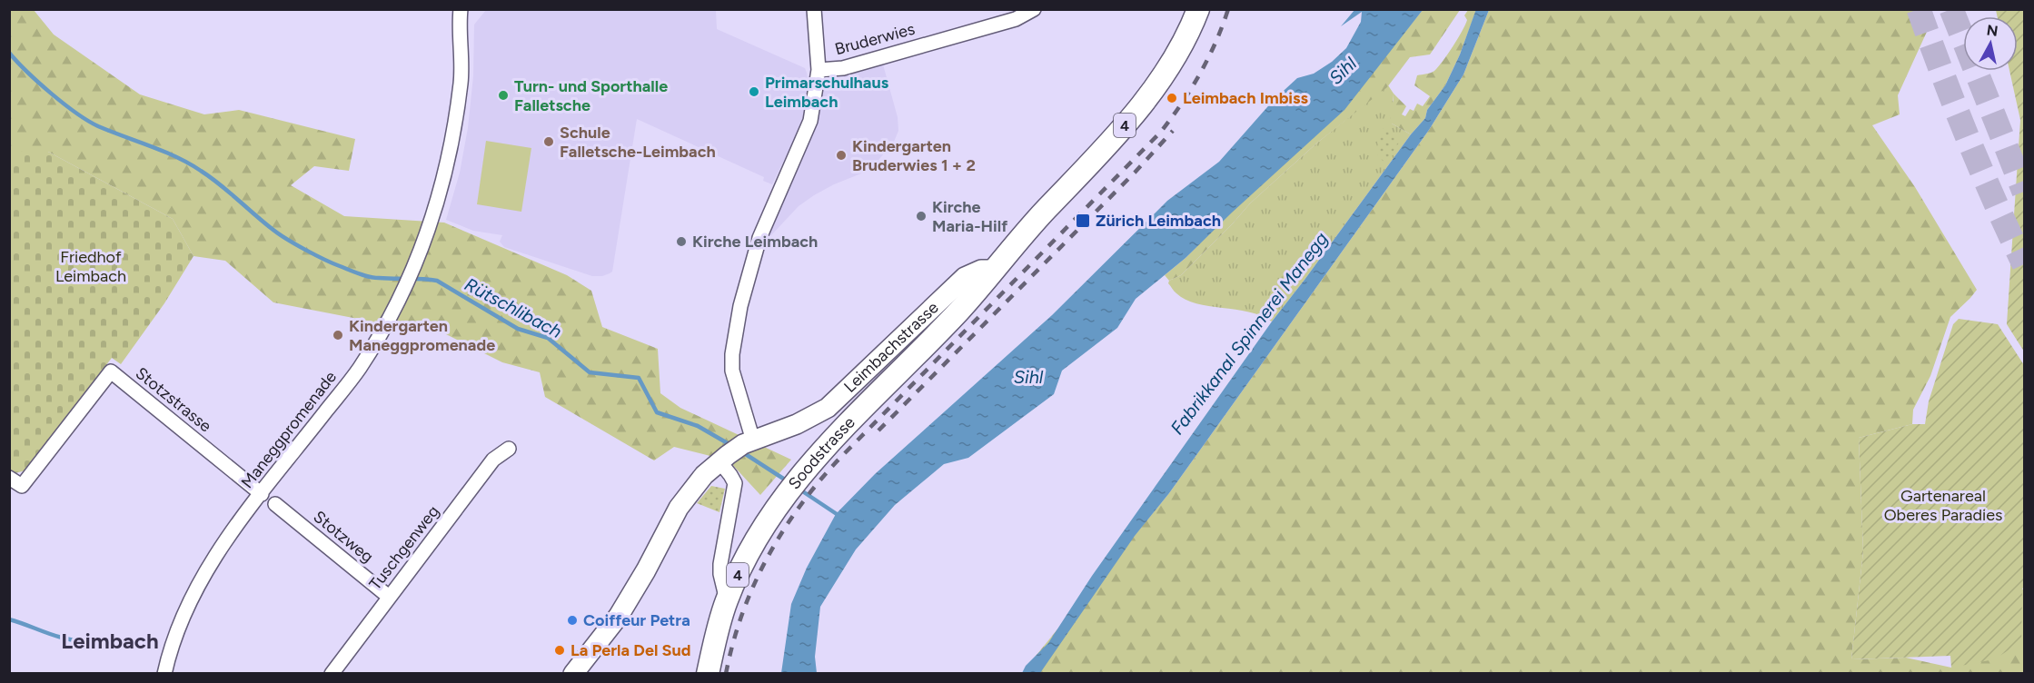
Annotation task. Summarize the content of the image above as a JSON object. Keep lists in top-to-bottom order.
{
  "streets": {
    "main road": ["4", "Soodstrasse"],
    "street": [
      "Bruderwies",
      "Leimbachstrasse",
      "Stotzstrasse",
      "Maneggpromenade",
      "Stotzweg",
      "Tuschgenweg"
    ]
  },
  "crossings": [
    ["4", "Leimbachstrasse"],
    ["4", "Soodstrasse"],
    ["Leimbachstrasse", "Soodstrasse"],
    ["Stotzstrasse", "Maneggpromenade"],
    ["Stotzweg", "Tuschgenweg"]
  ],
  "districts": ["Leimbach"],
  "water": ["Sihl", "Rütschlibach", "Fabrikkanal Spinnerei Manegg"],
  "parks": ["Friedhof Leimbach", "Gartenareal Oberes Paradies"],
  "places": {
    "other": [
      "Primarschulhaus Leimbach",
      "Turn- und Sporthalle Falletsche",
      "Leimbach Imbiss",
      "Schule Falletsche-Leimbach",
      "Kindergarten Bruderwies 1 + 2",
      "Kirche Maria-Hilf",
      "Kirche Leimbach",
      "Kindergarten Maneggpromenade",
      "Coiffeur Petra",
      "La Perla Del Sud"
    ],
    "transit": ["Zürich Leimbach"]
  },
  "north": "top"
}
